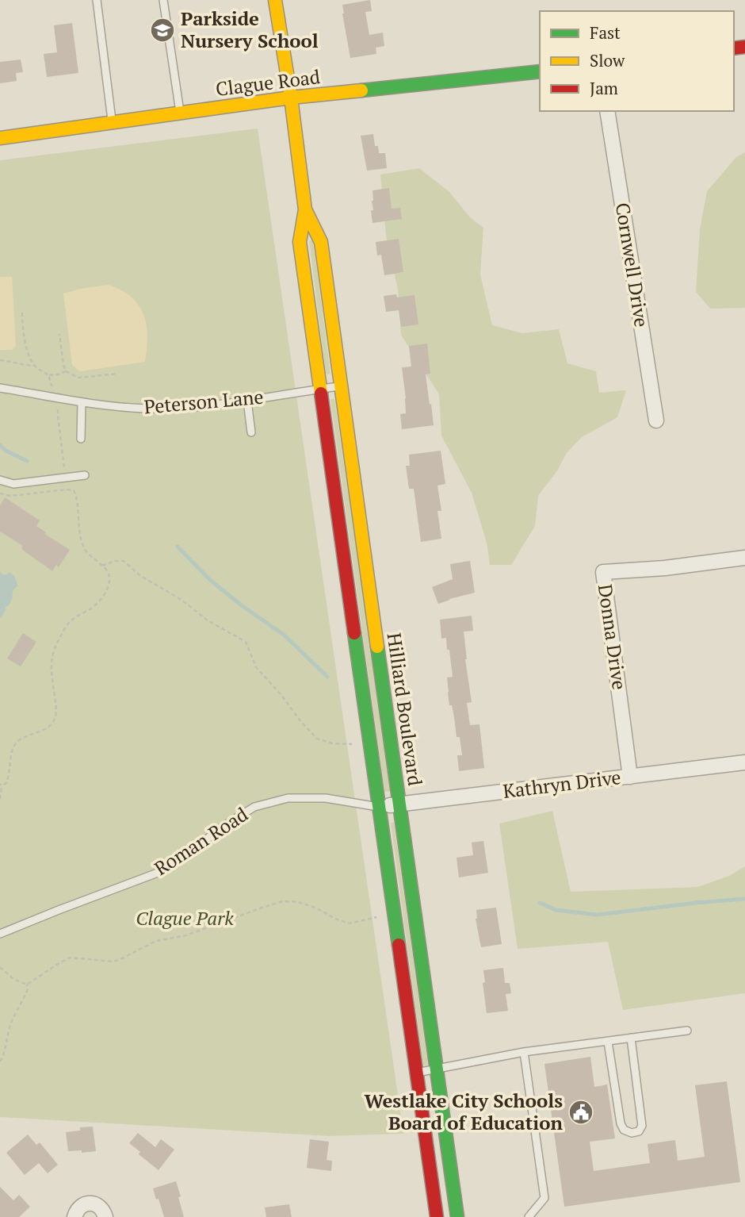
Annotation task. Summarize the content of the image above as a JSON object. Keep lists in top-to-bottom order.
{
  "streets": {
    "main road": ["Clague Road", "Hilliard Boulevard"],
    "street": ["Cornwell Drive", "Donna Drive", "Kathryn Drive"],
    "lane": ["Peterson Lane", "Roman Road"]
  },
  "crossings": [
    ["Clague Road", "Hilliard Boulevard"],
    ["Peterson Lane", "Hilliard Boulevard"],
    ["Donna Drive", "Kathryn Drive"],
    ["Hilliard Boulevard", "Kathryn Drive"],
    ["Hilliard Boulevard", "Roman Road"],
    ["Kathryn Drive", "Roman Road"]
  ],
  "parks": ["Clague Park"],
  "places": {
    "school or university": ["Parkside Nursery School"],
    "public building": ["Westlake City Schools Board of Education"]
  },
  "legend": ["Fast", "Slow", "Jam"]
}
